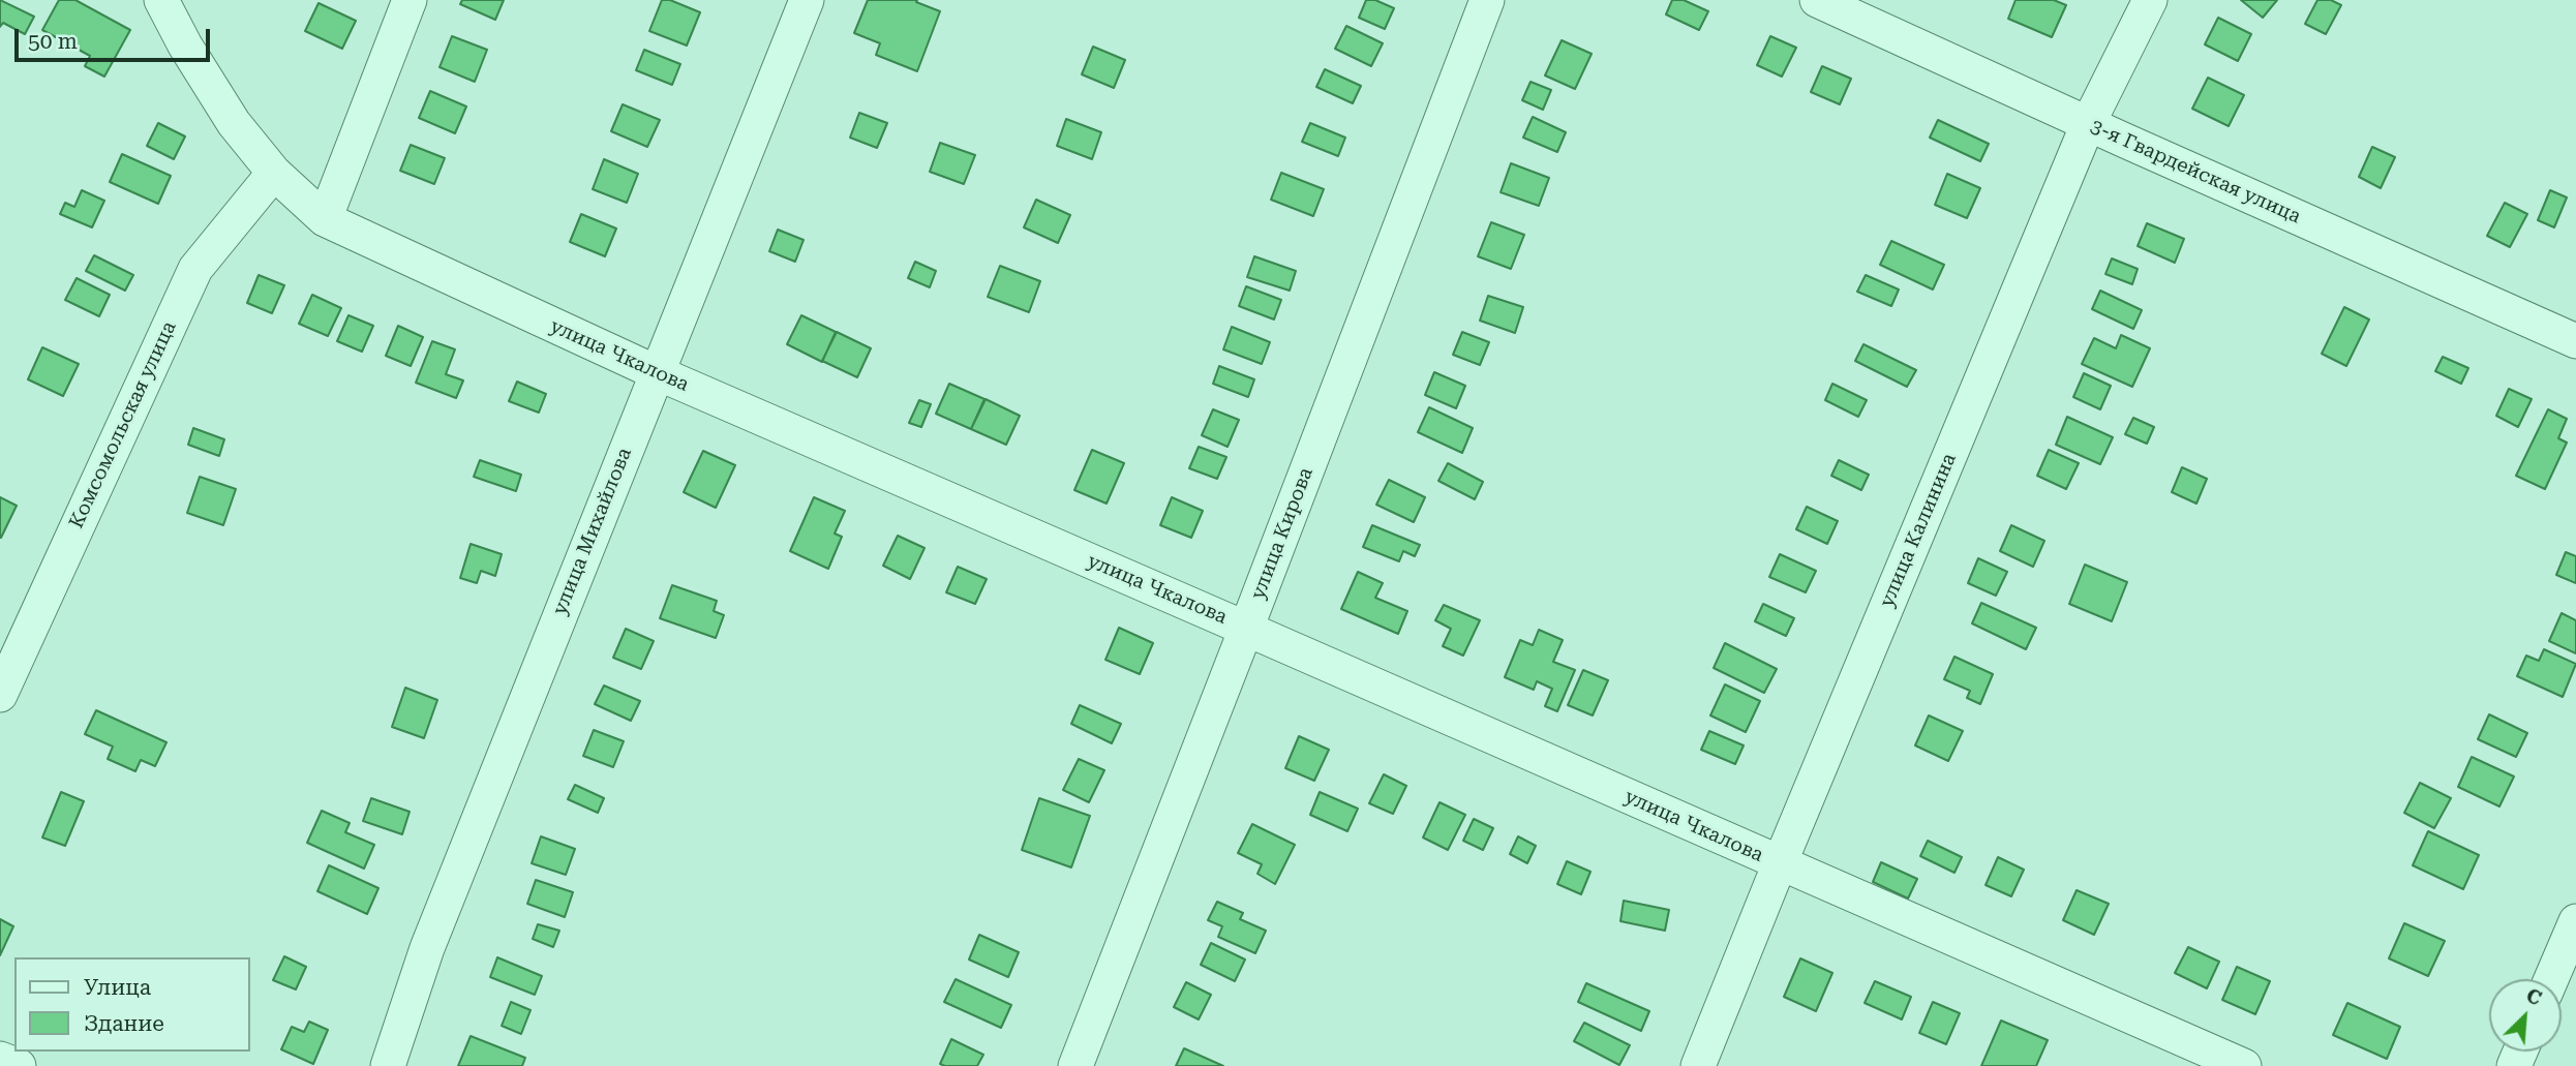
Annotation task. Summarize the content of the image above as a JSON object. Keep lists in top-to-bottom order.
{
  "streets": {
    "street": [
      "3-я Гвардейская улица",
      "улица Чкалова",
      "Комсомольская улица",
      "улица Калинина",
      "улица Михайлова",
      "улица Кирова"
    ]
  },
  "crossings": [
    ["3-я Гвардейская улица", "улица Калинина"],
    ["улица Чкалова", "Комсомольская улица"],
    ["улица Чкалова", "улица Калинина"],
    ["улица Чкалова", "улица Михайлова"],
    ["улица Чкалова", "улица Кирова"]
  ],
  "legend": ["Улица", "Здание"],
  "scale_bar": "50 m",
  "north": "top right"
}
